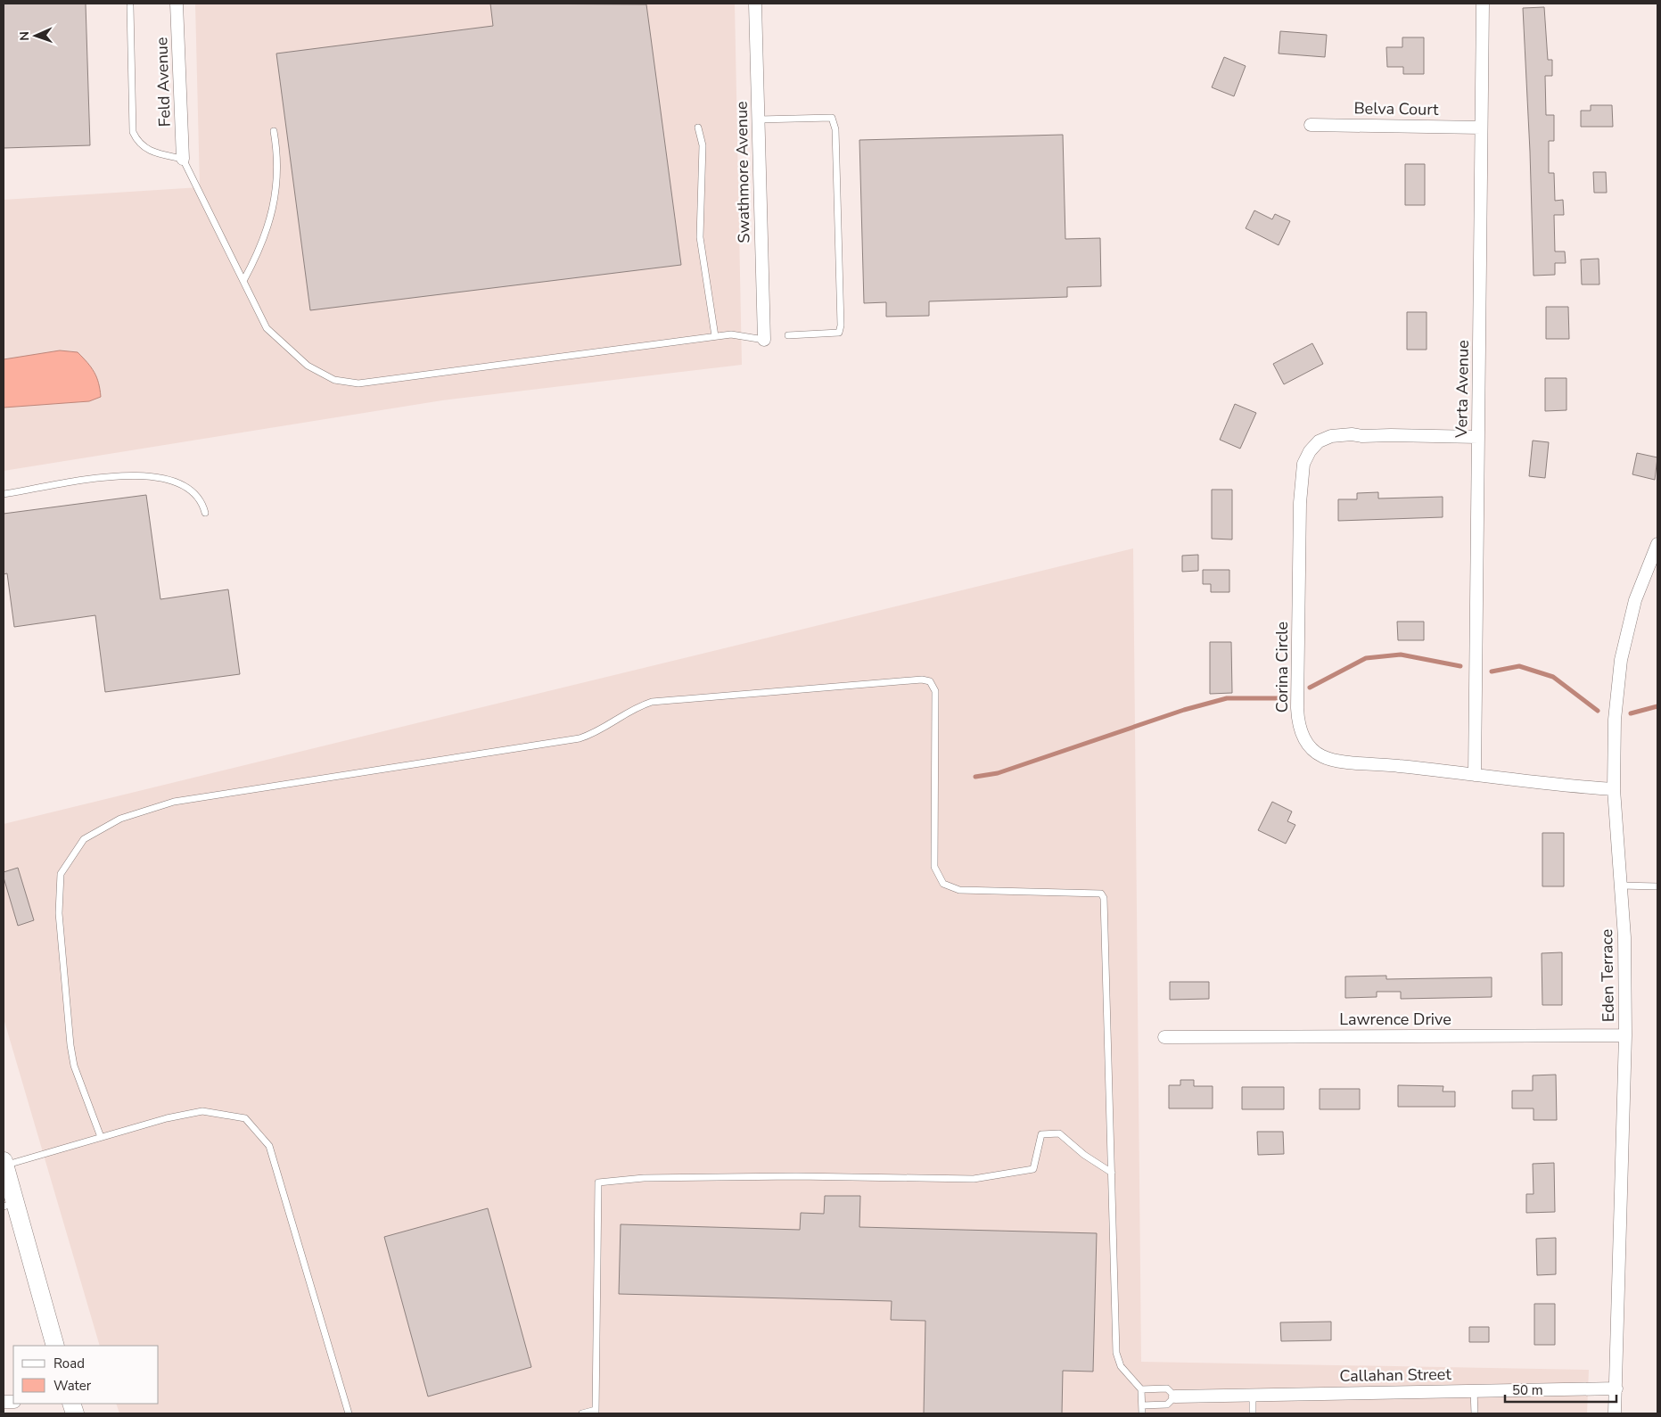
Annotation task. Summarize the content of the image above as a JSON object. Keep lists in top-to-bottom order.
{
  "streets": {
    "street": [
      "Feld Avenue",
      "Belva Court",
      "Swathmore Avenue",
      "Verta Avenue",
      "Corina Circle",
      "Eden Terrace",
      "Lawrence Drive",
      "Callahan Street"
    ]
  },
  "crossings": [
    ["Belva Court", "Verta Avenue"],
    ["Verta Avenue", "Corina Circle"],
    ["Corina Circle", "Eden Terrace"],
    ["Eden Terrace", "Lawrence Drive"],
    ["Eden Terrace", "Callahan Street"]
  ],
  "legend": ["Road", "Water"],
  "scale_bar": "50 m",
  "north": "left"
}
